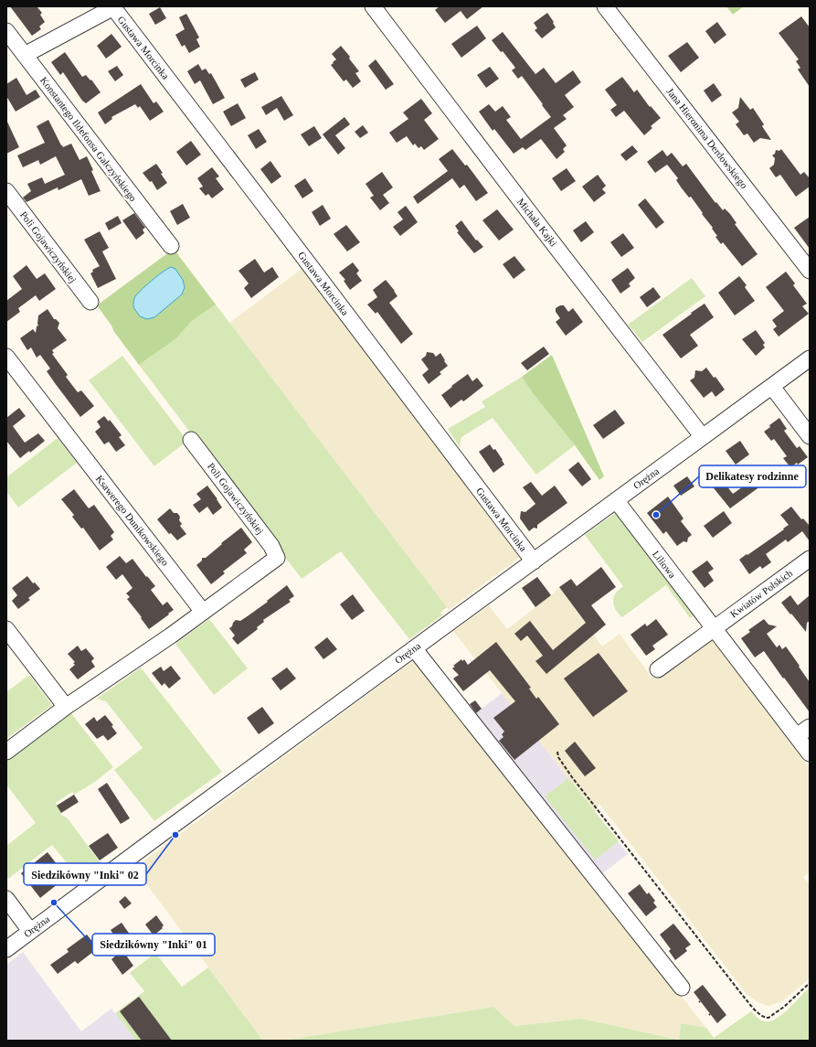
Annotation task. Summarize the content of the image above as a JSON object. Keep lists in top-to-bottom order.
{
  "streets": {
    "street": [
      "Gustawa Morcinka",
      "Jana Hieronima Derdowskiego",
      "Konstantego Ildefonsa Gałczyńskiego",
      "Michała Kajki",
      "Poli Gojawiczyńskiej",
      "Orężna",
      "Ksawerego Dunikowskiego",
      "Liliowa",
      "Kwiatów Polskich"
    ]
  },
  "crossings": [
    ["Gustawa Morcinka", "Orężna"],
    ["Michała Kajki", "Orężna"],
    ["Poli Gojawiczyńskiej", "Ksawerego Dunikowskiego"],
    ["Orężna", "Liliowa"],
    ["Liliowa", "Kwiatów Polskich"]
  ],
  "places": ["Delikatesy rodzinne", "Siedzikówny \"Inki\" 02", "Siedzikówny \"Inki\" 01"]
}
